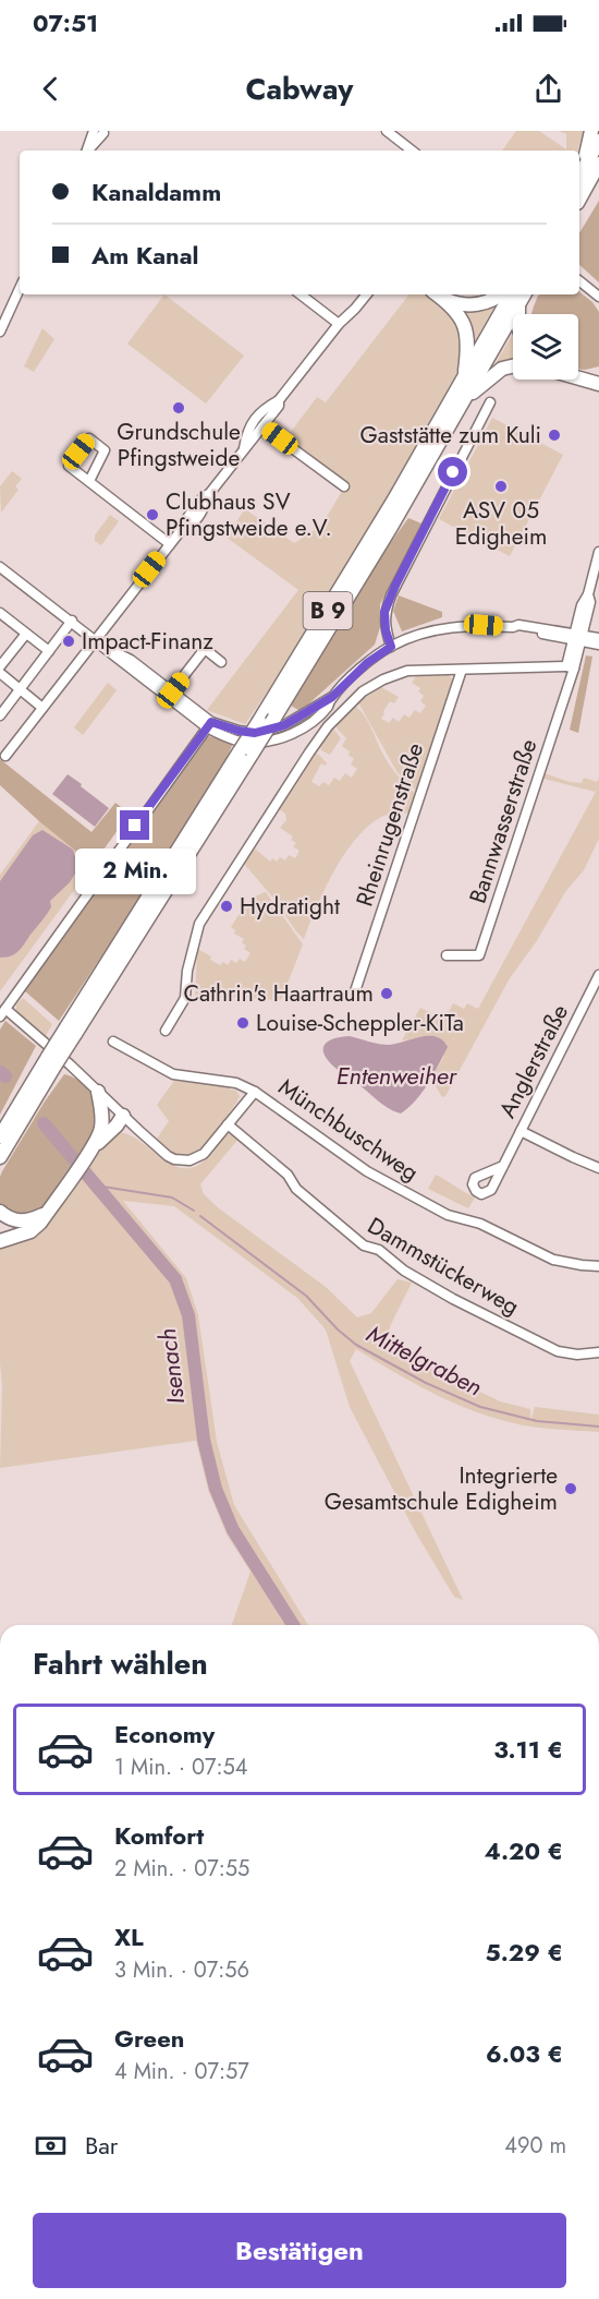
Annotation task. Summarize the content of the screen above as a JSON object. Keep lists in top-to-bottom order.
{
  "streets": {
    "highway": ["B 9"],
    "street": [
      "Bannwasserstraße",
      "Rheinrugenstraße",
      "Anglerstraße",
      "Münchbuschweg",
      "Dammstückerweg"
    ]
  },
  "water": ["Entenweiher", "Mittelgraben", "Isenach"],
  "places": [
    "Grundschule Pfingstweide",
    "Gaststätte zum Kuli",
    "ASV 05 Edigheim",
    "Clubhaus SV Pfingstweide e.V.",
    "Impact-Finanz",
    "Hydratight",
    "Cathrin's Haartraum",
    "Louise-Scheppler-KiTa",
    "Integrierte Gesamtschule Edigheim"
  ],
  "page": {
    "status": "07:51",
    "header": "Cabway",
    "banner": ["Kanaldamm", "Am Kanal"],
    "bubble": "2 Min.",
    "heading": "Fahrt wählen",
    "list": [
      {
        "name": "Economy",
        "note": "1 Min. · 07:54",
        "value": "3.11 €"
      },
      {
        "name": "Komfort",
        "note": "2 Min. · 07:55",
        "value": "4.20 €"
      },
      {
        "name": "XL",
        "note": "3 Min. · 07:56",
        "value": "5.29 €"
      },
      {
        "name": "Green",
        "note": "4 Min. · 07:57",
        "value": "6.03 €"
      }
    ],
    "pay": ["Bar", "490 m"],
    "buttons": "Bestätigen"
  }
}
